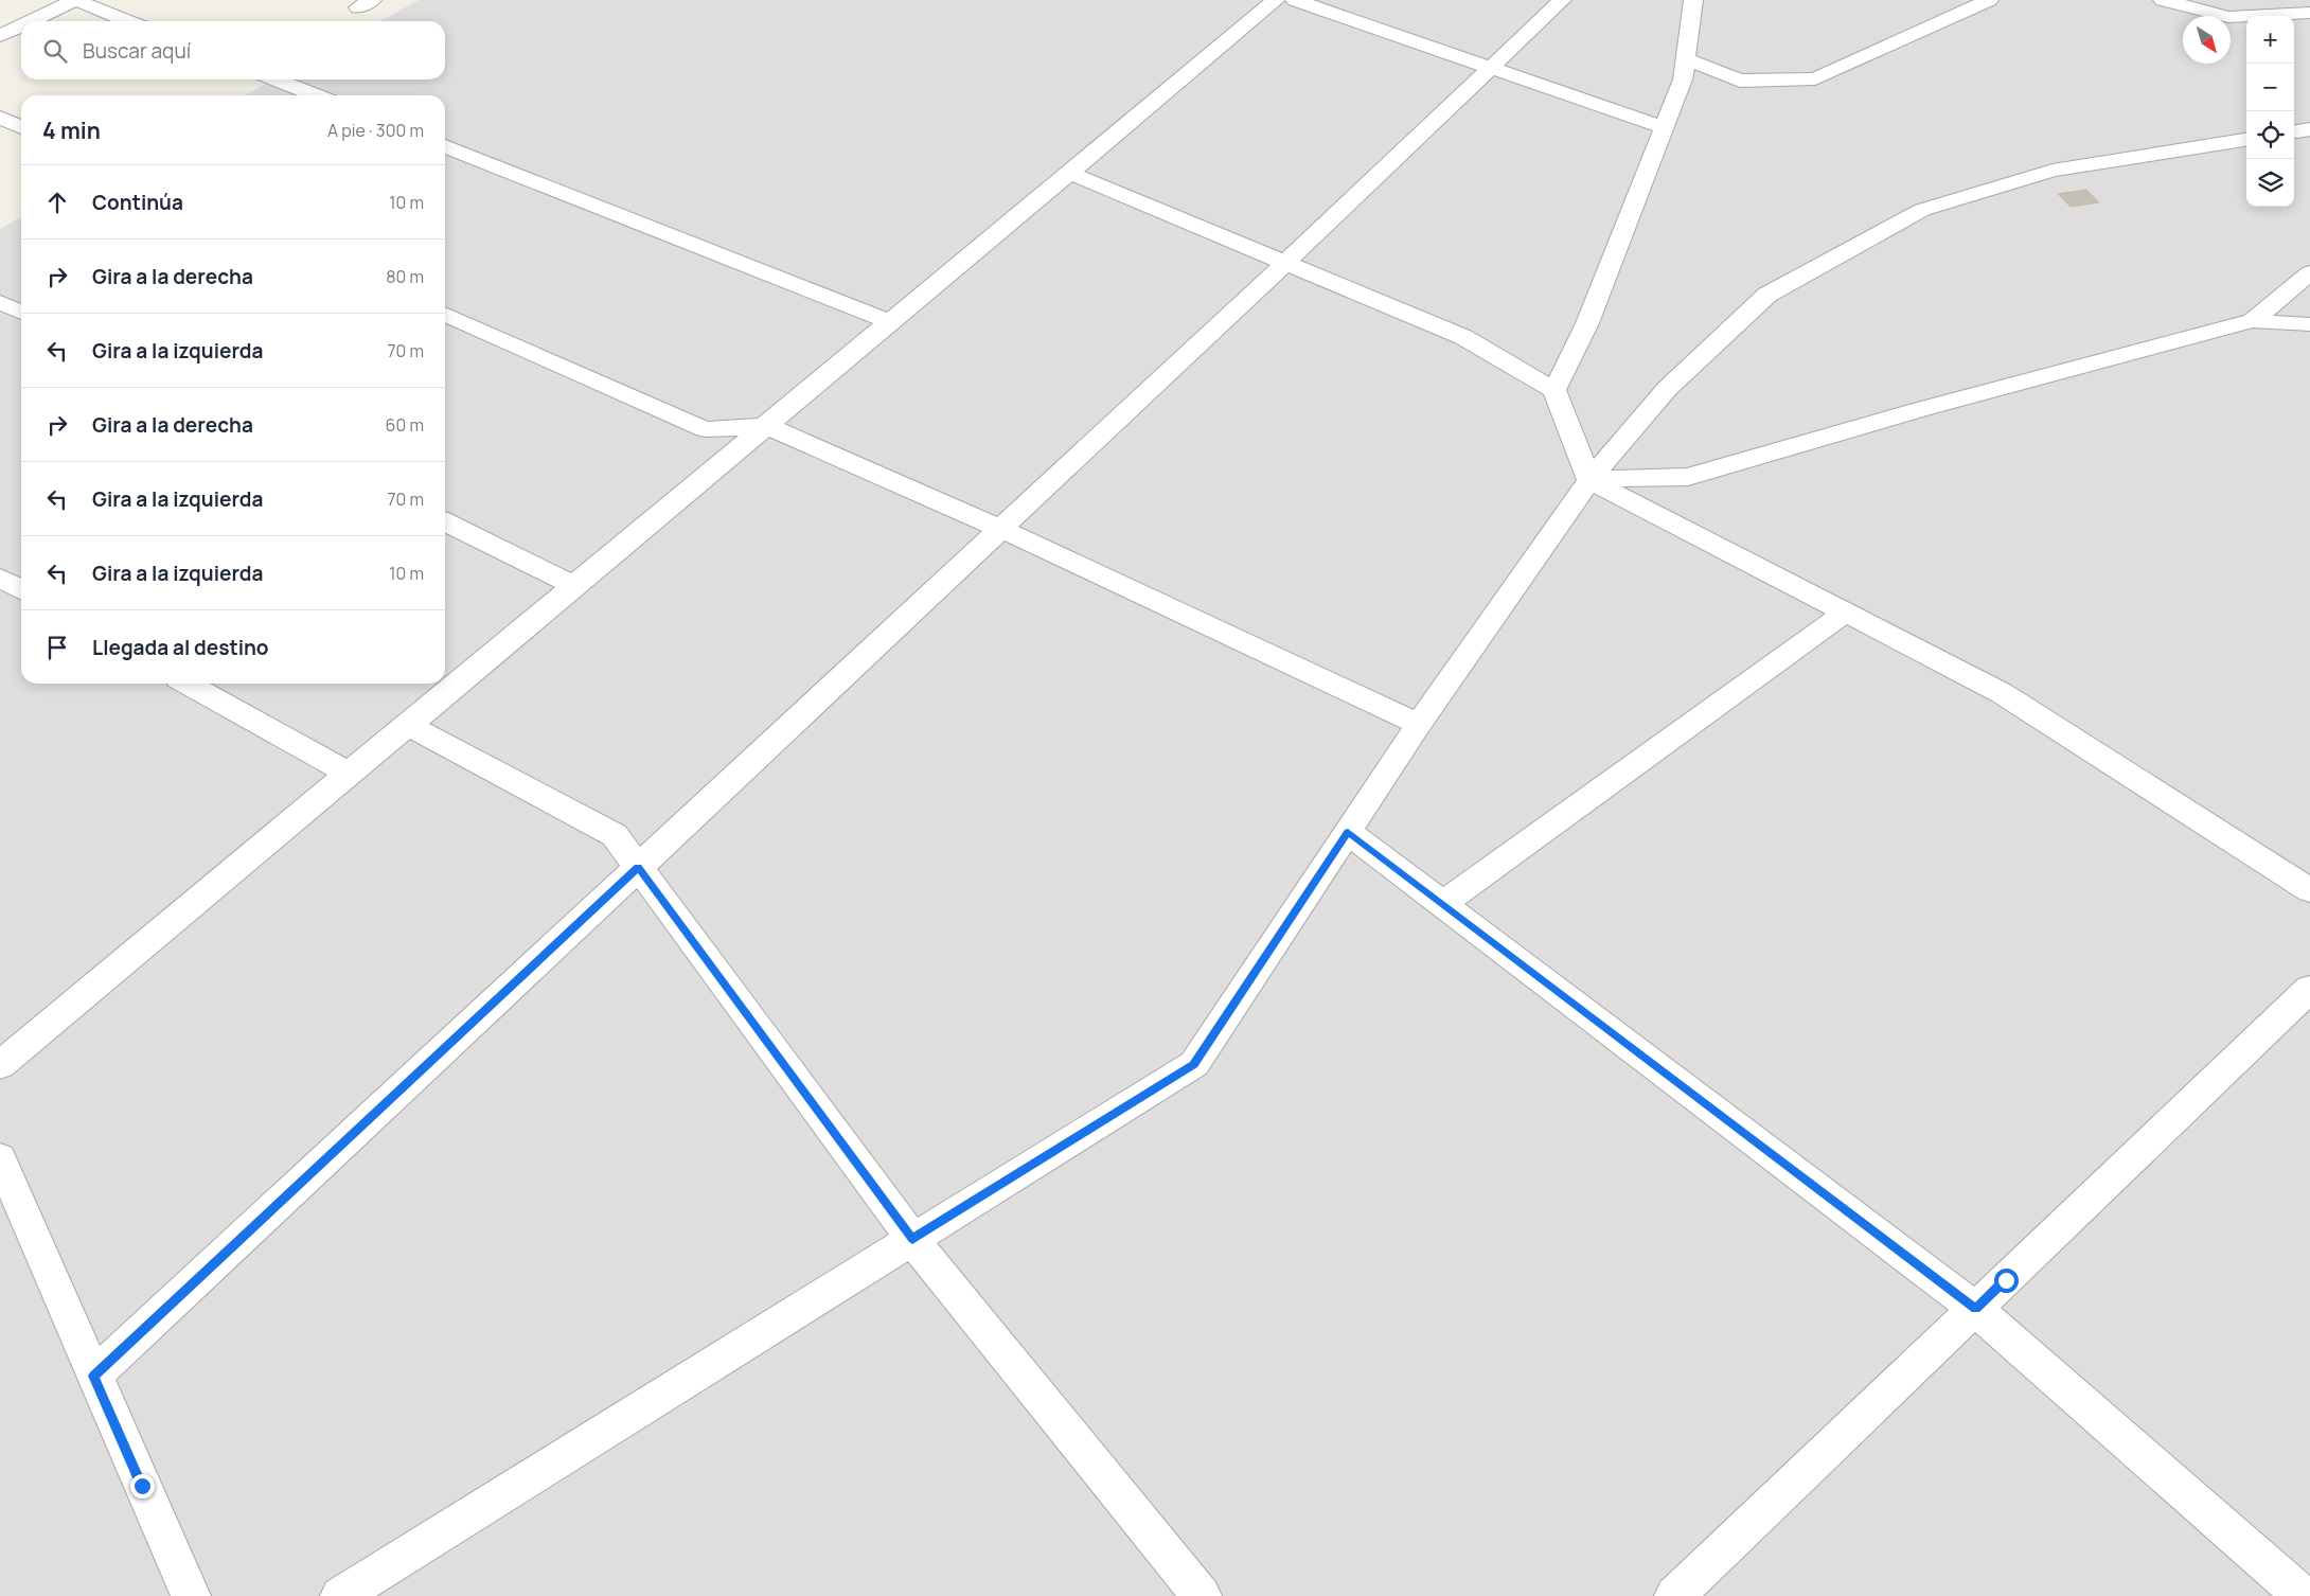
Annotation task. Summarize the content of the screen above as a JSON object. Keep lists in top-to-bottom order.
{
  "north": "bottom right",
  "page": {
    "map_buttons": ["+", "−"],
    "search": "Buscar aquí",
    "heading": ["4 min", "A pie · 300 m"],
    "list": [
      ["Continúa", "10 m"],
      ["Gira a la derecha", "80 m"],
      ["Gira a la izquierda", "70 m"],
      ["Gira a la derecha", "60 m"],
      ["Gira a la izquierda", "70 m"],
      ["Gira a la izquierda", "10 m"],
      "Llegada al destino"
    ]
  }
}
